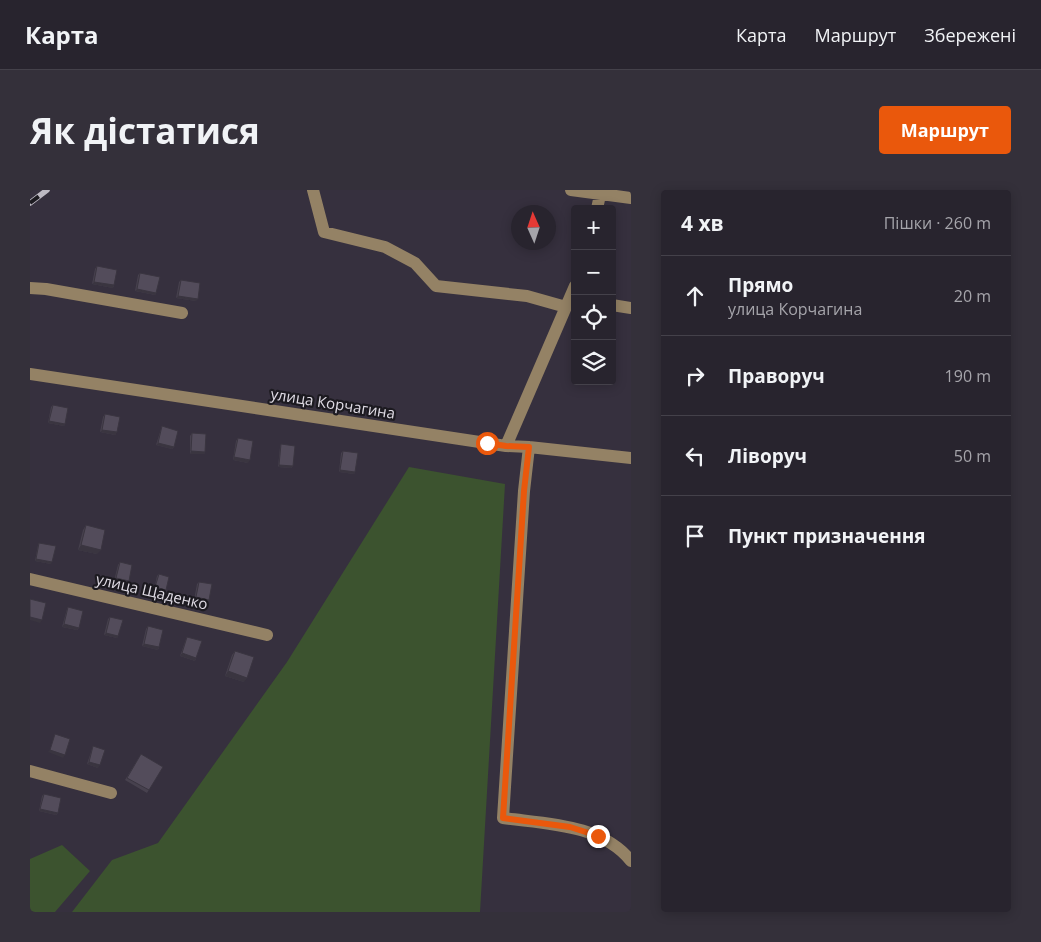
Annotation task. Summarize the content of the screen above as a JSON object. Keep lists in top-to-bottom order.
{
  "streets": {
    "street": ["улица Корчагина", "улица Щаденко"]
  },
  "north": "top",
  "page": {
    "header": "Карта",
    "nav": ["Карта", "Маршрут", "Збережені"],
    "buttons": "Маршрут",
    "title": "Як дістатися",
    "heading": ["4 хв", "Пішки · 260 m"],
    "map_buttons": ["+", "−"],
    "list": [
      ["Прямо", "улица Корчагина", "20 m"],
      ["Праворуч", "190 m"],
      ["Ліворуч", "50 m"],
      "Пункт призначення"
    ]
  }
}
